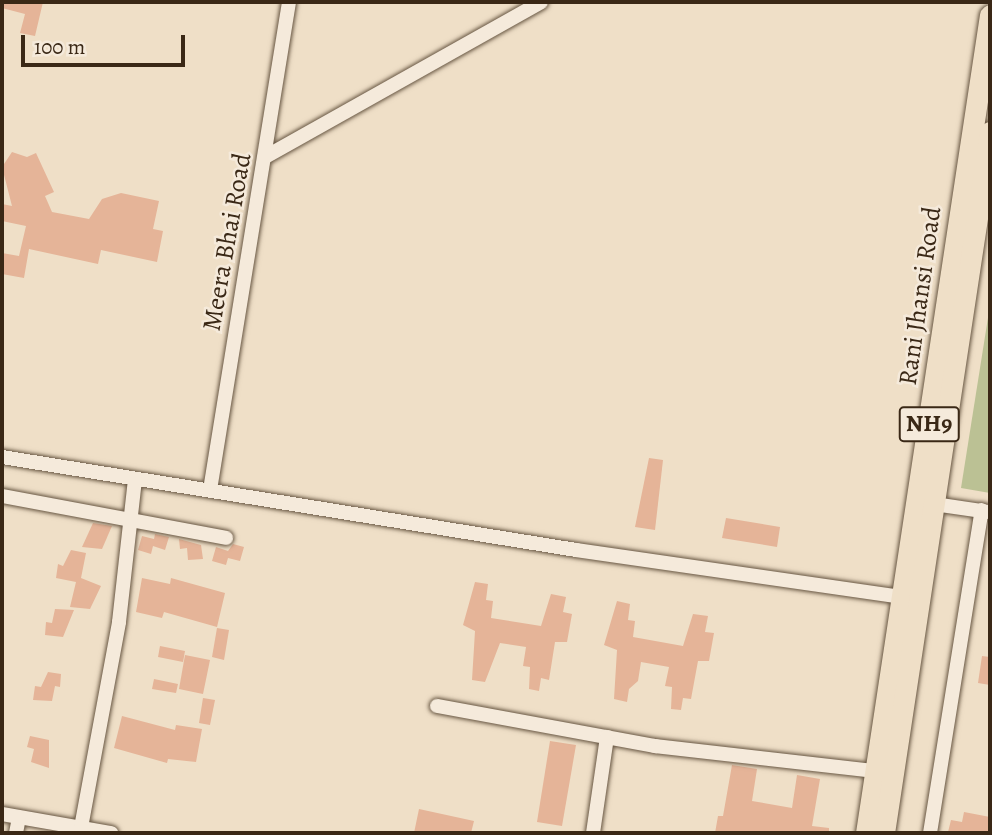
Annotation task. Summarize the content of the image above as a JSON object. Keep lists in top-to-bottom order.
{
  "streets": {
    "highway": ["Rani Jhansi Road", "NH9"],
    "street": ["Meera Bhai Road"]
  },
  "scale_bar": "100 m"
}
